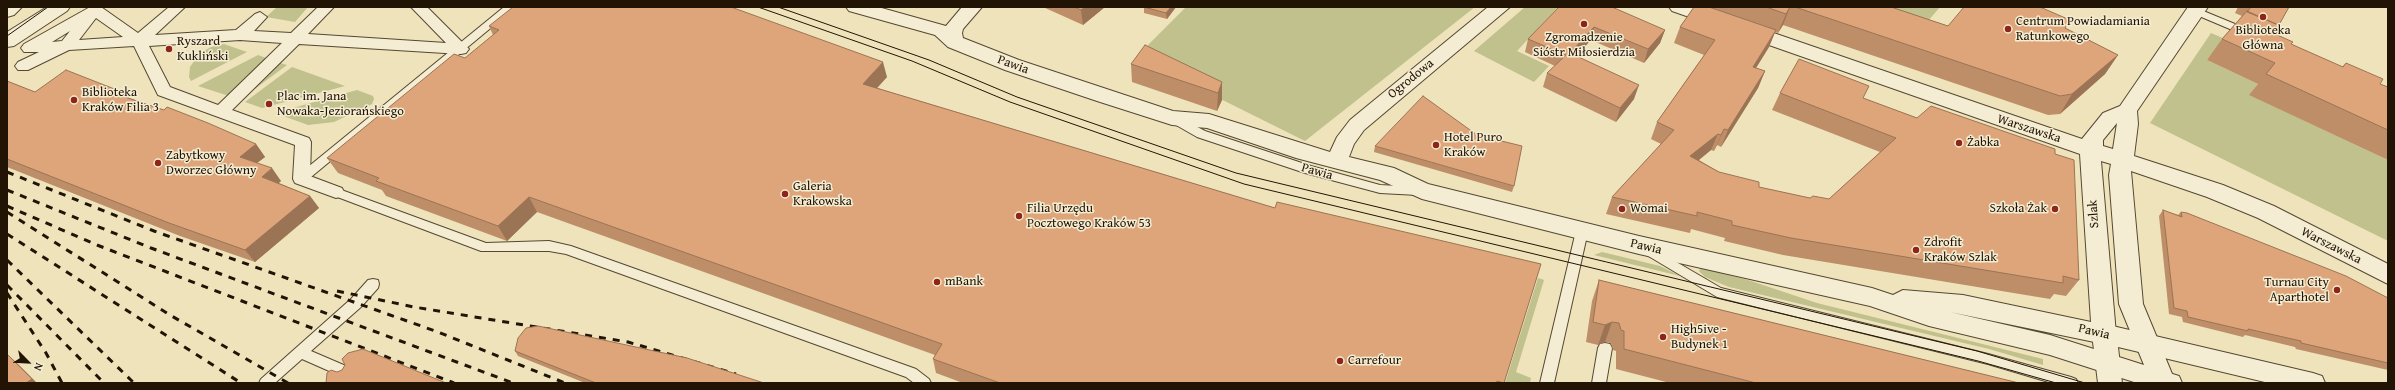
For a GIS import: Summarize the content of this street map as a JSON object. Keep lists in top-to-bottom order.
{
  "streets": {
    "street": [
      "Pawia",
      "Ogrodowa",
      "Warszawska",
      "Szlak"
    ]
  },
  "crossings": [
    ["Pawia", "Ogrodowa"],
    ["Pawia", "Szlak"],
    ["Warszawska", "Szlak"]
  ],
  "places": [
    "Biblioteka Główna",
    "Zgromadzenie Sióstr Miłosierdzia",
    "Centrum Powiadamiania Ratunkowego",
    "Ryszard Kukliński",
    "Biblioteka Kraków Filia 3",
    "Plac im. Jana Nowaka-Jeziorańskiego",
    "Żabka",
    "Hotel Puro Kraków",
    "Zabytkowy Dworzec Główny",
    "Galeria Krakowska",
    "Womai",
    "Szkoła Żak",
    "Filia Urzędu Pocztowego Kraków 53",
    "Zdrofit Kraków Szlak",
    "mBank",
    "Turnau City Aparthotel",
    "High5ive - Budynek 1",
    "Carrefour"
  ],
  "north": "bottom right"
}
